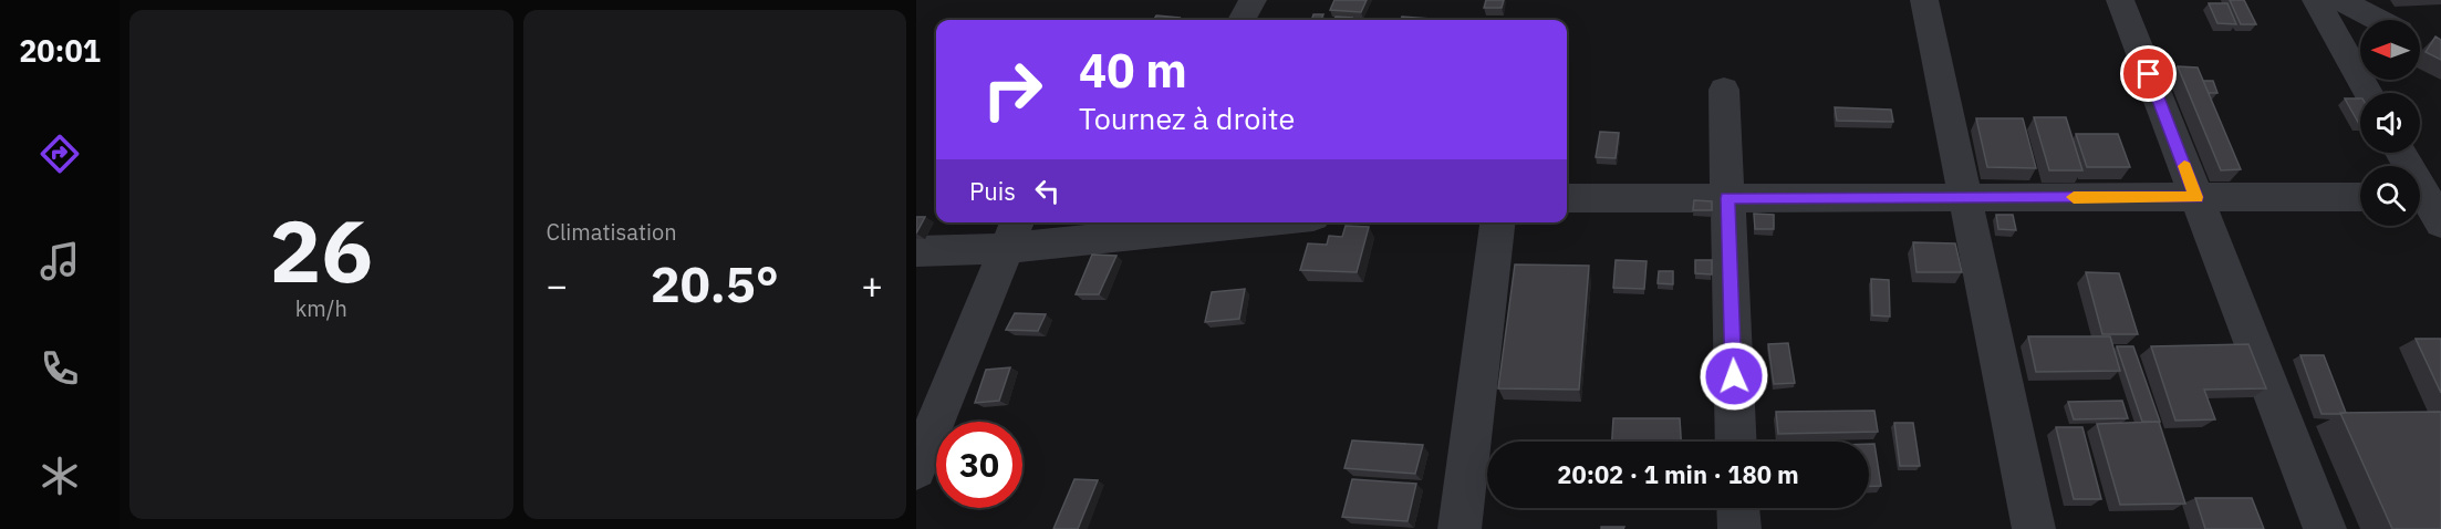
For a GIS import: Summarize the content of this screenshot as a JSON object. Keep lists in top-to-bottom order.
{
  "north": "left",
  "page": {
    "tabs": "20:01",
    "tile": [
      ["26", "km/h"],
      "Climatisation"
    ],
    "turn": ["40 m", "Tournez à droite"],
    "then": "Puis",
    "heat": ["−", "20.5°", "+"],
    "limit": "30",
    "trip": "20:02 · 1 min · 180 m"
  }
}
